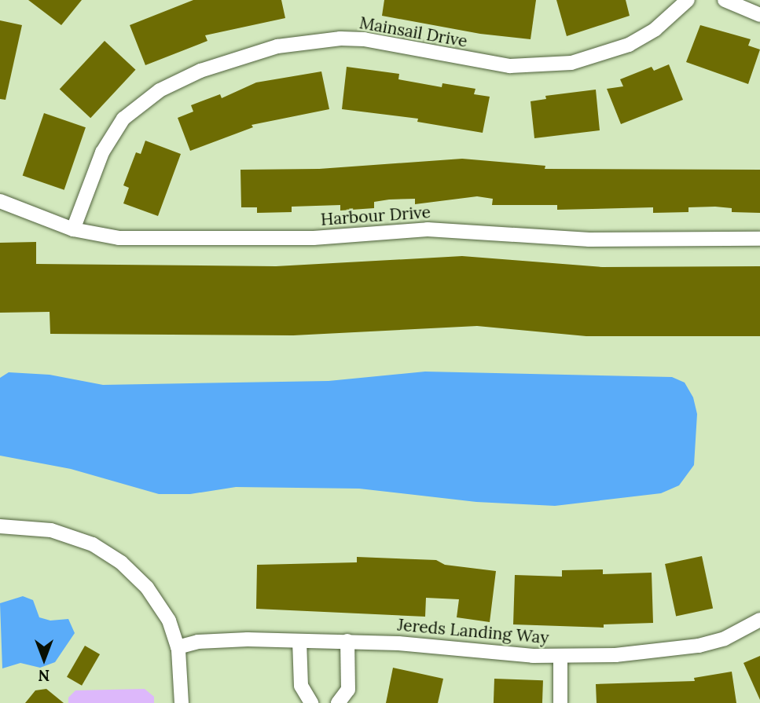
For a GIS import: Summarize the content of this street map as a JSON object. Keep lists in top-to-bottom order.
{
  "streets": {
    "street": ["Mainsail Drive", "Harbour Drive", "Jereds Landing Way"]
  },
  "crossings": [
    ["Mainsail Drive", "Harbour Drive"]
  ],
  "north": "bottom"
}
